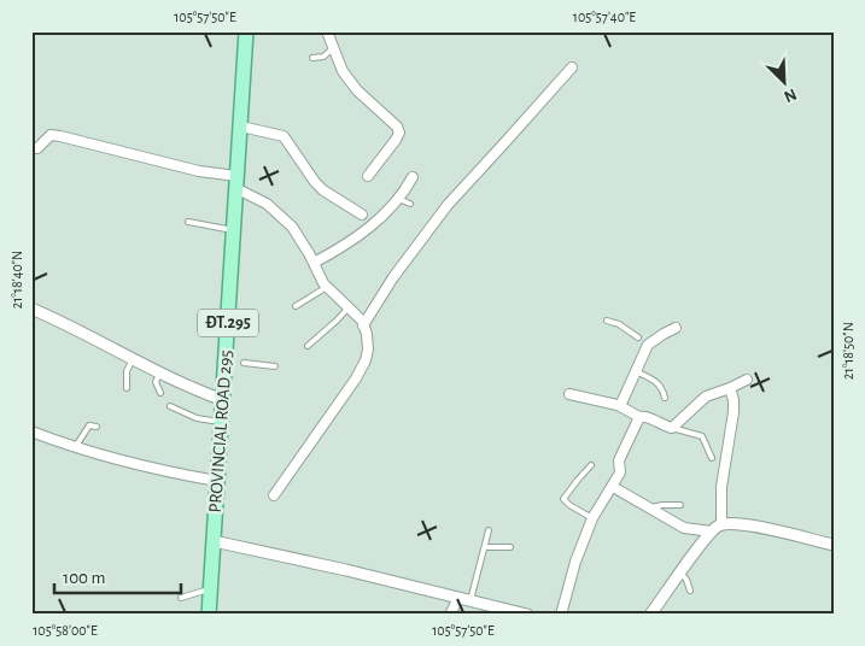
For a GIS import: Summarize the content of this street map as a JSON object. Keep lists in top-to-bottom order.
{
  "streets": {
    "main road": ["ĐT.295", "PROVINCIAL ROAD 295"]
  },
  "scale_bar": "100 m",
  "north": "bottom right",
  "coordinates": [
    "105°57'50\"E",
    "105°57'40\"E",
    "21°18'40\"N",
    "21°18'50\"N",
    "105°58'00\"E"
  ]
}
